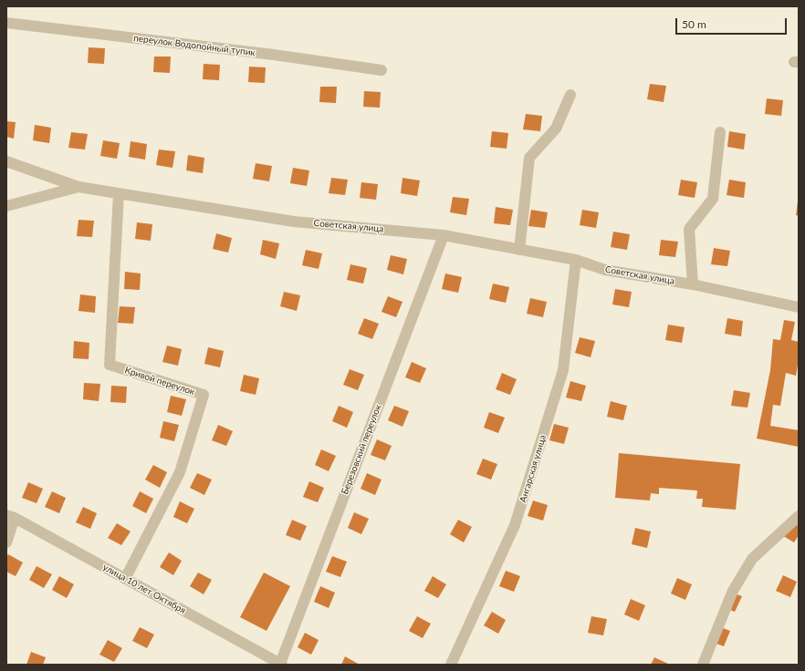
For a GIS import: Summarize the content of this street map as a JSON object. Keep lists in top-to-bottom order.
{
  "streets": {
    "street": [
      "переулок Водопойный тупик",
      "Советская улица",
      "Кривой переулок",
      "Березовский переулок",
      "Ангарская улица",
      "улица 10 лет Октября"
    ]
  },
  "crossings": [
    ["Советская улица", "Кривой переулок"],
    ["Советская улица", "Березовский переулок"],
    ["Советская улица", "Ангарская улица"],
    ["Кривой переулок", "улица 10 лет Октября"],
    ["Березовский переулок", "улица 10 лет Октября"]
  ],
  "scale_bar": "50 m"
}
